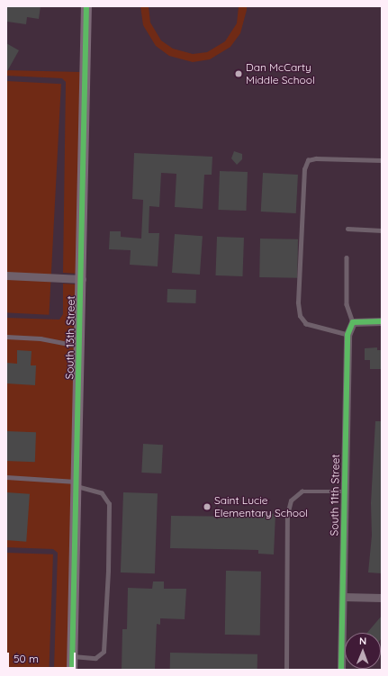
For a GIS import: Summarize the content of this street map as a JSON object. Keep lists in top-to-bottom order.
{
  "streets": {
    "street": ["South 13th Street", "South 11th Street"]
  },
  "places": ["Dan McCarty Middle School", "Saint Lucie Elementary School"],
  "scale_bar": "50 m",
  "north": "top"
}
